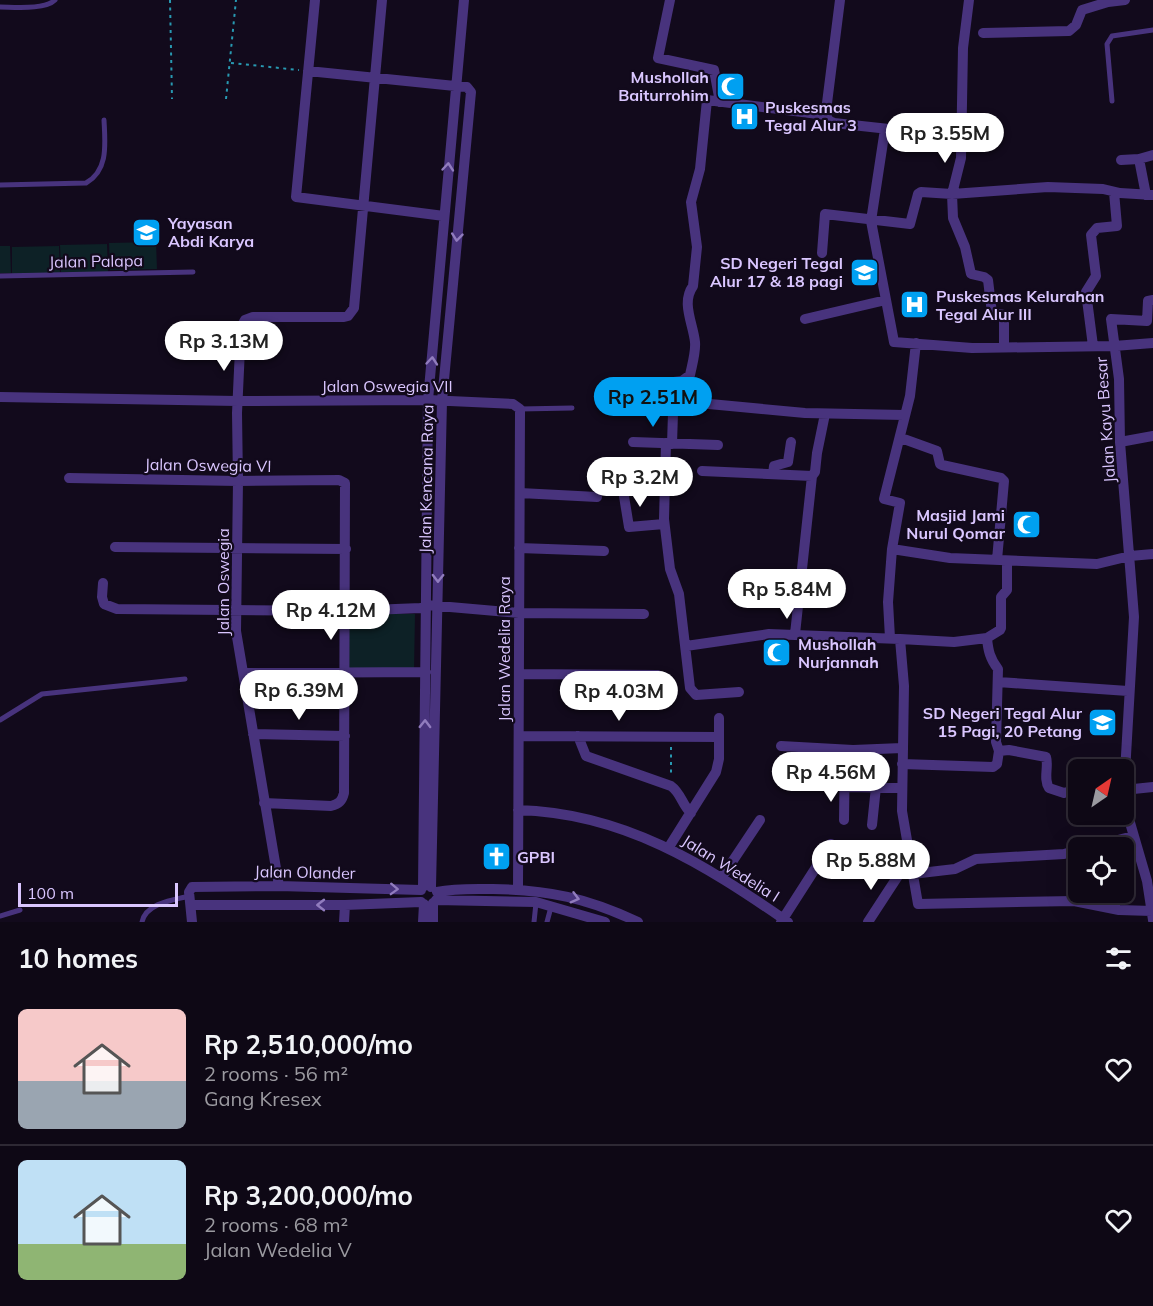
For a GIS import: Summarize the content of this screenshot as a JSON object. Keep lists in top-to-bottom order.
{
  "streets": {
    "street": [
      "Jalan Oswegia VII",
      "Jalan Kayu Besar",
      "Jalan Oswegia VI",
      "Jalan Kencana Raya",
      "Jalan Oswegia",
      "Jalan Wedelia Raya",
      "Jalan Wedelia I",
      "Jalan Olander"
    ],
    "lane": ["Jalan Palapa"]
  },
  "crossings": [
    ["Jalan Oswegia VII", "Jalan Kencana Raya"],
    ["Jalan Oswegia VII", "Jalan Oswegia"],
    ["Jalan Oswegia VII", "Jalan Wedelia Raya"],
    ["Jalan Oswegia VI", "Jalan Oswegia"],
    ["Jalan Kencana Raya", "Jalan Olander"],
    ["Jalan Oswegia", "Jalan Olander"],
    ["Jalan Wedelia Raya", "Jalan Wedelia I"],
    ["Jalan Wedelia Raya", "Jalan Olander"]
  ],
  "places": {
    "mosque": ["Mushollah Baiturrohim", "Masjid Jami Nurul Qomar", "Mushollah Nurjannah"],
    "hospital": ["Puskesmas Tegal Alur 3", "Puskesmas Kelurahan Tegal Alur III"],
    "school or university": ["Yayasan Abdi Karya", "SD Negeri Tegal Alur 17 & 18 pagi", "SD Negeri Tegal Alur 15 Pagi, 20 Petang"],
    "church": ["GPBI"]
  },
  "scale_bar": "100 m",
  "north": "top right",
  "page": {
    "price": [
      "Rp 3.55M",
      "Rp 3.13M",
      "Rp 2.51M",
      "Rp 3.2M",
      "Rp 5.84M",
      "Rp 4.12M",
      "Rp 6.39M",
      "Rp 4.03M",
      "Rp 4.56M",
      "Rp 5.88M"
    ],
    "scale": "100 m",
    "heading": "10 homes",
    "list": [
      {
        "name": "Rp 2,510,000/mo",
        "note": "2 rooms · 56 m² · Gang Kresex"
      },
      {
        "name": "Rp 3,200,000/mo",
        "note": "2 rooms · 68 m² · Jalan Wedelia V"
      }
    ]
  }
}
